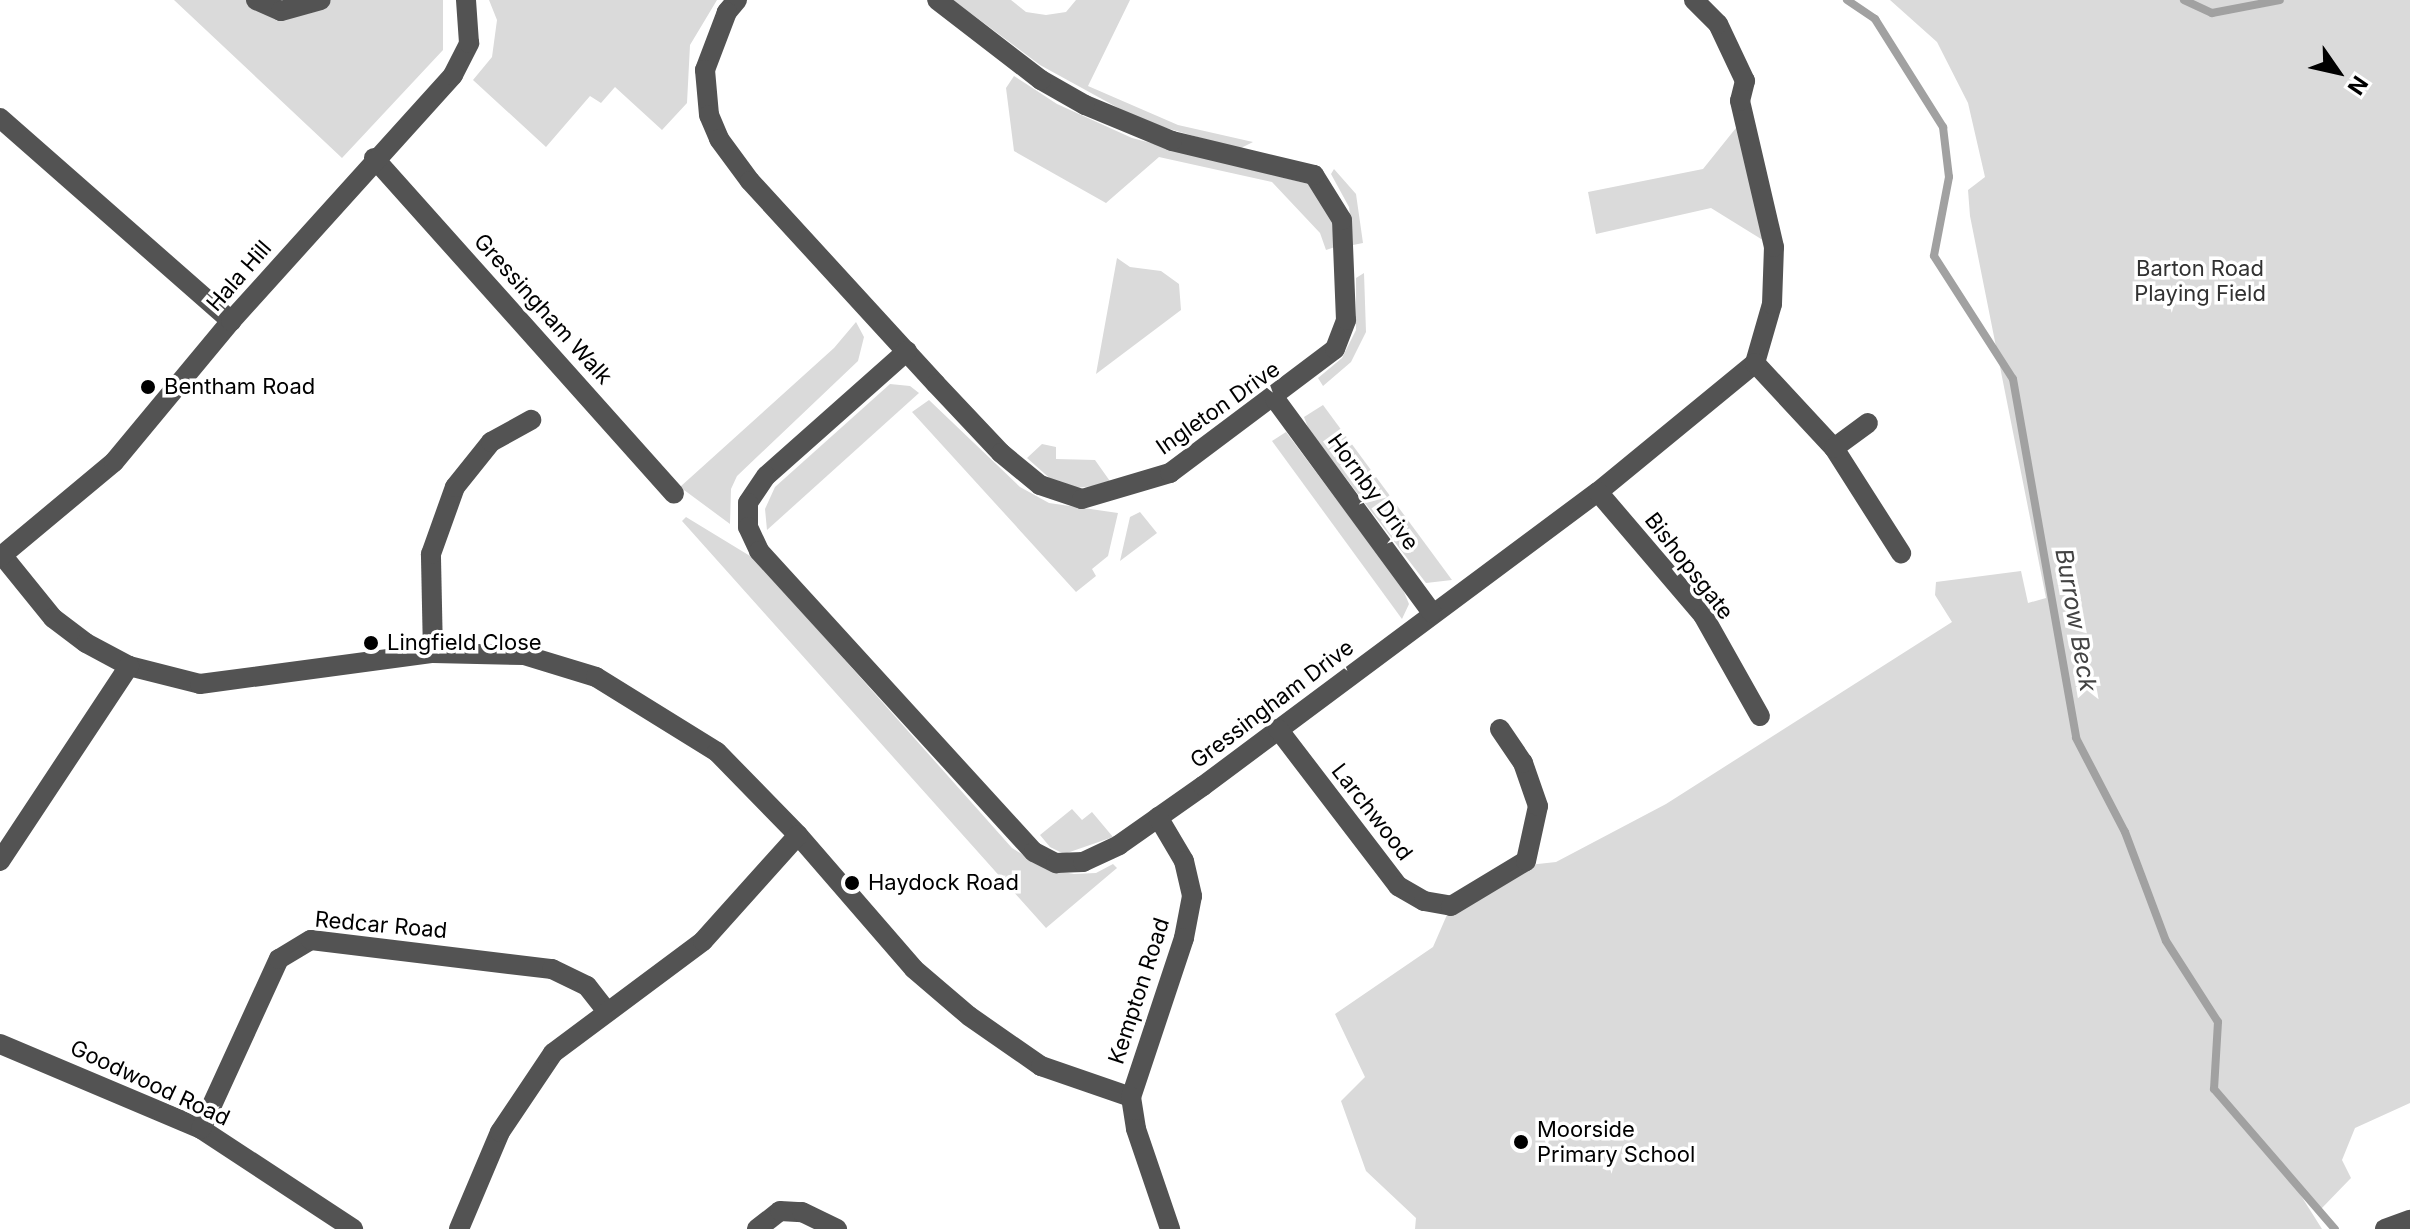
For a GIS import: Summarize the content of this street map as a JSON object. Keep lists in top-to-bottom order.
{
  "streets": {
    "street": [
      "Hala Hill",
      "Gressingham Walk",
      "Ingleton Drive",
      "Hornby Drive",
      "Bishopsgate",
      "Gressingham Drive",
      "Larchwood",
      "Redcar Road",
      "Kempton Road",
      "Goodwood Road"
    ]
  },
  "crossings": [
    ["Hala Hill", "Gressingham Walk"],
    ["Ingleton Drive", "Hornby Drive"],
    ["Ingleton Drive", "Gressingham Drive"],
    ["Hornby Drive", "Gressingham Drive"],
    ["Bishopsgate", "Gressingham Drive"],
    ["Gressingham Drive", "Larchwood"],
    ["Gressingham Drive", "Kempton Road"],
    ["Redcar Road", "Goodwood Road"]
  ],
  "water": ["Burrow Beck"],
  "parks": ["Barton Road Playing Field"],
  "places": [
    "Bentham Road",
    "Lingfield Close",
    "Haydock Road",
    "Moorside Primary School"
  ],
  "north": "bottom right"
}
